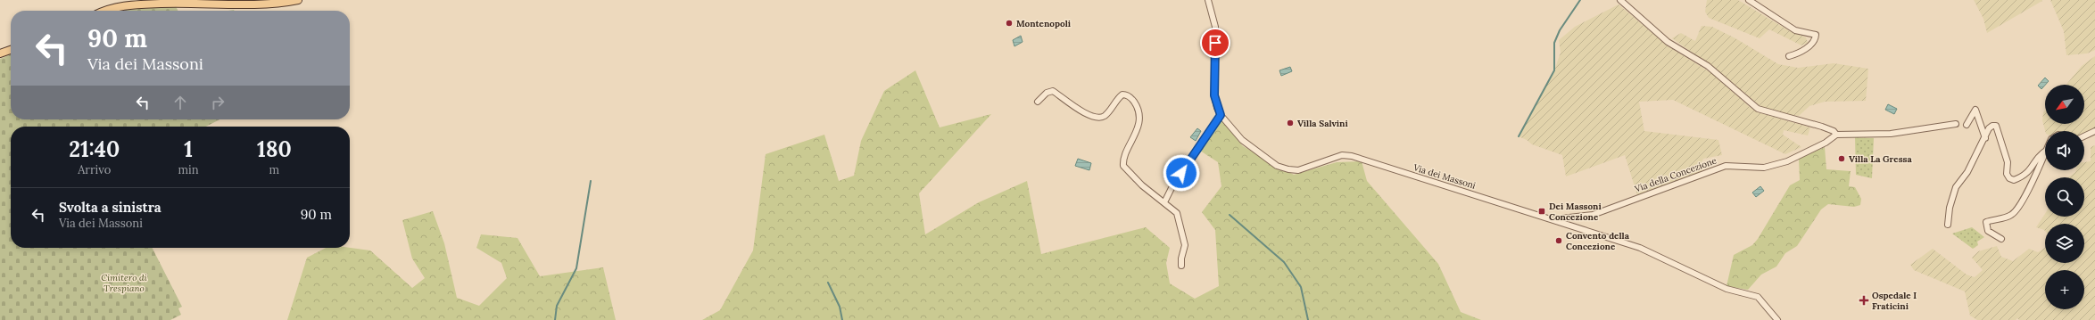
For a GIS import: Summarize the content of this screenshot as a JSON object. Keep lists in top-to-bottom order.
{
  "streets": {
    "street": ["Via della Concezione", "Via dei Massoni"]
  },
  "crossings": [
    ["Via della Concezione", "Via dei Massoni"]
  ],
  "parks": ["Cimitero di Trespiano"],
  "places": {
    "other": [
      "Montenopoli",
      "Villa Salvini",
      "Villa La Gressa",
      "Convento della Concezione"
    ],
    "transit": ["Dei Massoni Concezione"],
    "health": ["Ospedale I Fraticini"]
  },
  "north": "bottom left",
  "page": {
    "turn": ["90 m", "Via dei Massoni"],
    "map_buttons": "+",
    "eta": [
      "21:40",
      "Arrivo",
      "1",
      "min",
      "180",
      "m"
    ],
    "list": [
      {
        "name": "Svolta a sinistra",
        "note": "Via dei Massoni",
        "value": "90 m"
      }
    ]
  }
}
